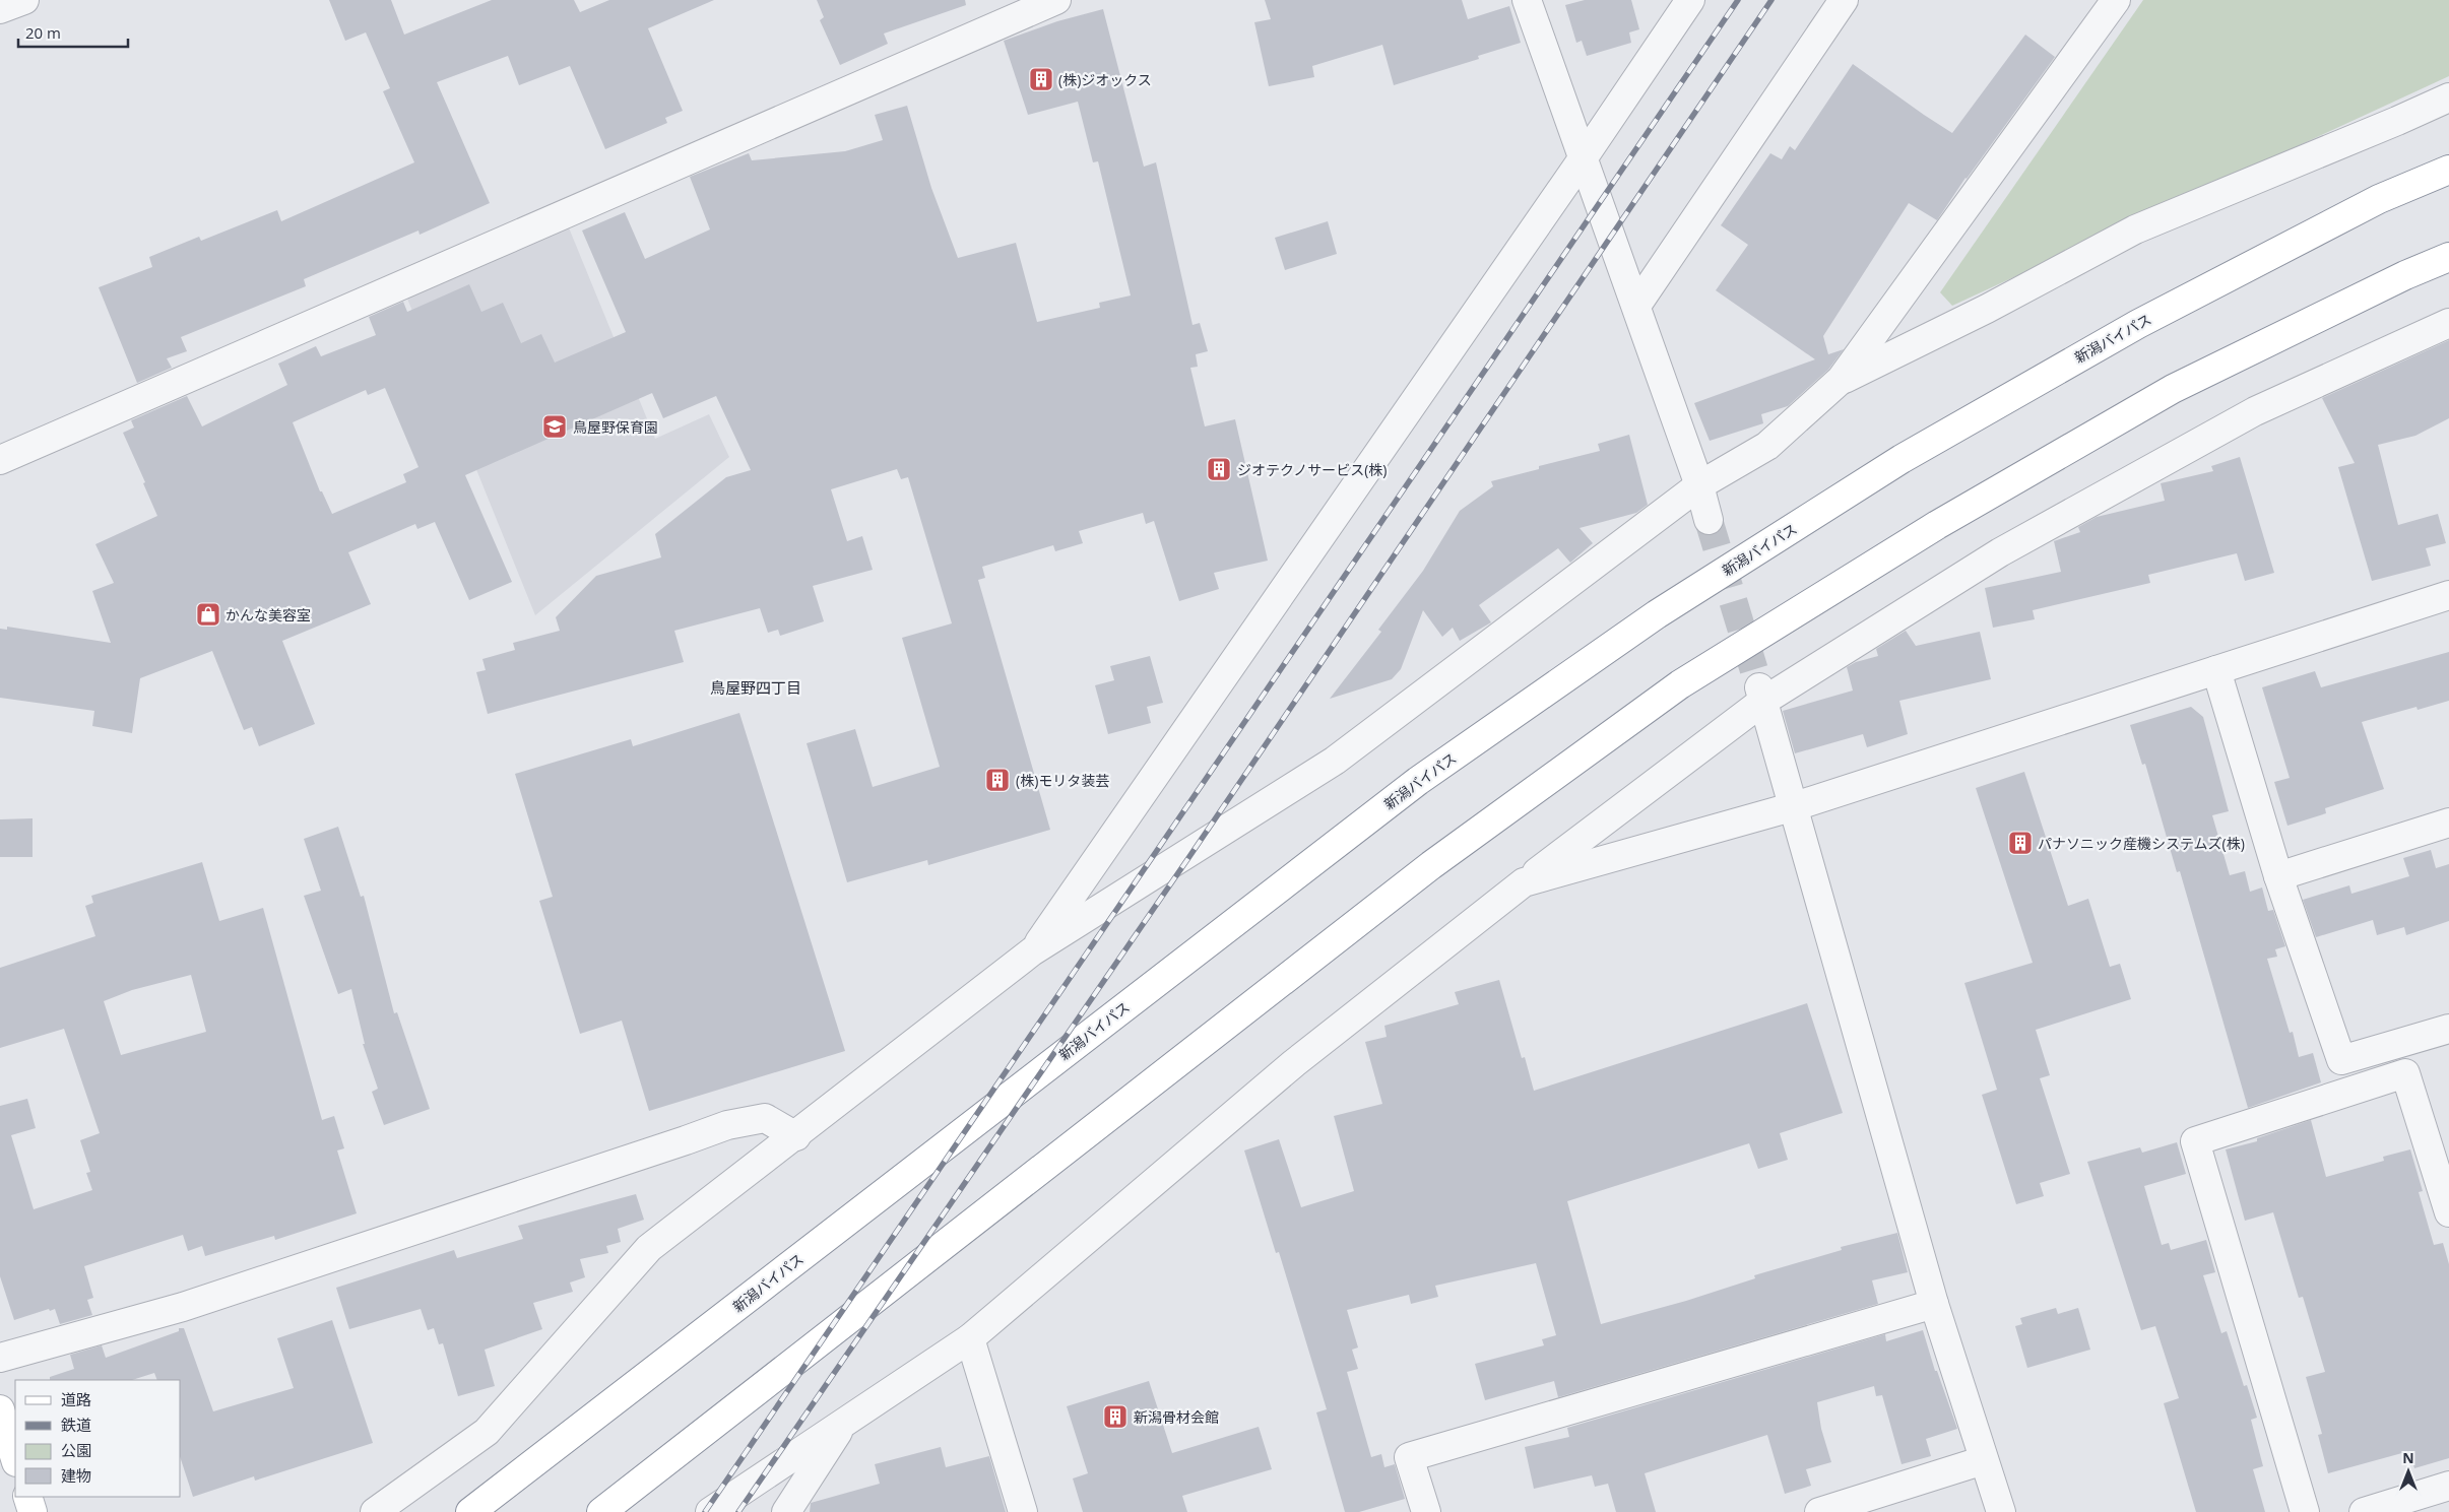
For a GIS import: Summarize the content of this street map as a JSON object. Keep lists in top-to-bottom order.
{
  "streets": {
    "main road": ["新潟バイパス"]
  },
  "districts": ["鳥屋野四丁目"],
  "places": {
    "building": [
      "(株)ジオックス",
      "ジオテクノサービス(株)",
      "(株)モリタ装芸",
      "パナソニック産機システムズ(株)",
      "新潟骨材会館"
    ],
    "school or university": ["鳥屋野保育園"],
    "shop": ["かんな美容室"]
  },
  "legend": [
    "道路",
    "鉄道",
    "公園",
    "建物"
  ],
  "scale_bar": "20 m",
  "north": "top"
}
